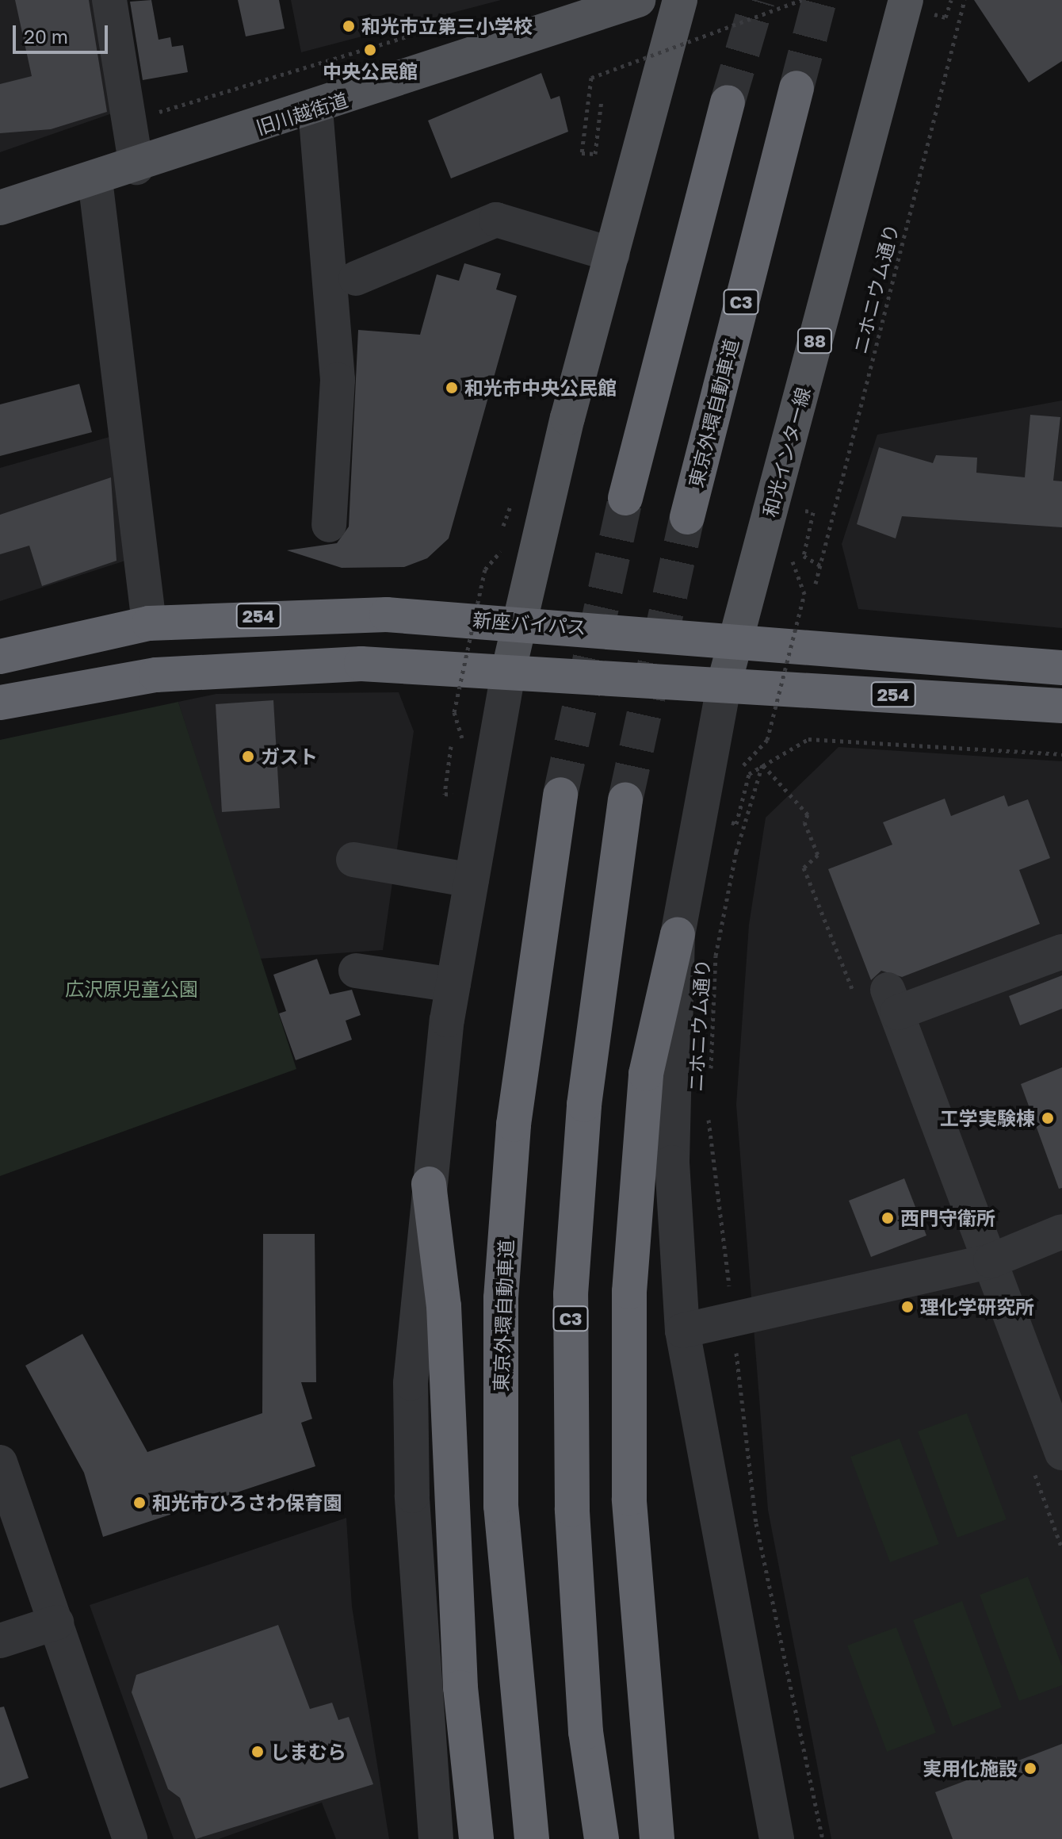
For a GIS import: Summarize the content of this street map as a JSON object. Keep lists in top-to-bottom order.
{
  "streets": {
    "highway": [
      "C3",
      "東京外環自動車道",
      "254",
      "新座バイパス"
    ],
    "main road": ["旧川越街道", "88", "和光インター線"],
    "path": ["ニホニウム通り"]
  },
  "crossings": [
    ["和光インター線", "254"],
    ["和光インター線", "新座バイパス"]
  ],
  "parks": ["広沢原児童公園"],
  "places": [
    "和光市立第三小学校",
    "中央公民館",
    "和光市中央公民館",
    "ガスト",
    "工学実験棟",
    "西門守衛所",
    "理化学研究所",
    "和光市ひろさわ保育園",
    "しまむら",
    "実用化施設"
  ],
  "scale_bar": "20 m"
}
